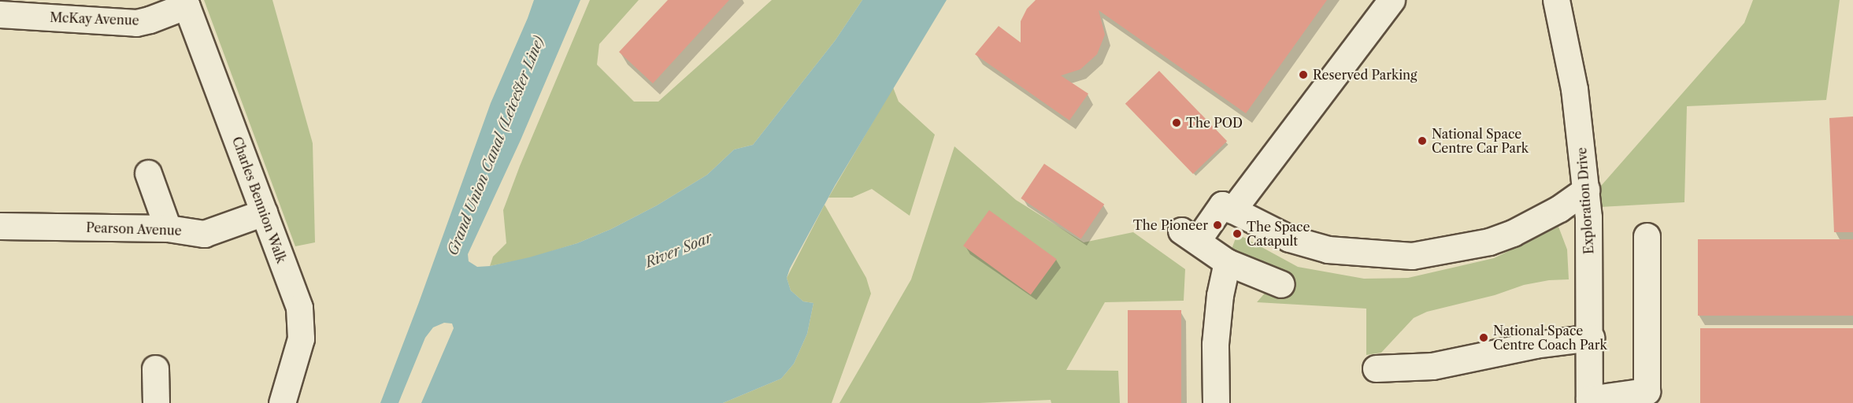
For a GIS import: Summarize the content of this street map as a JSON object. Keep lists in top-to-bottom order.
{
  "streets": {
    "street": [
      "McKay Avenue",
      "Charles Bennion Walk",
      "Exploration Drive",
      "Pearson Avenue"
    ]
  },
  "crossings": [
    ["McKay Avenue", "Charles Bennion Walk"],
    ["Charles Bennion Walk", "Pearson Avenue"]
  ],
  "water": ["Grand Union Canal (Leicester Line)", "River Soar"],
  "places": [
    "Reserved Parking",
    "The POD",
    "National Space Centre Car Park",
    "The Pioneer",
    "The Space Catapult",
    "National Space Centre Coach Park"
  ]
}
